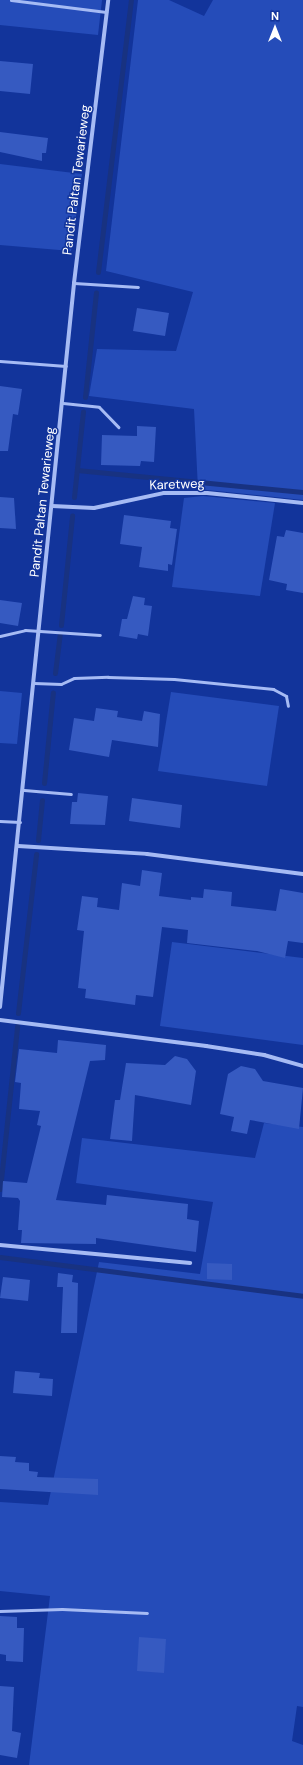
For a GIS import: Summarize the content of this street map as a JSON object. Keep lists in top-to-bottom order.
{
  "streets": {
    "street": ["Pandit Paltan Tewarieweg", "Karetweg"]
  },
  "crossings": [
    ["Pandit Paltan Tewarieweg", "Karetweg"]
  ],
  "north": "top"
}
